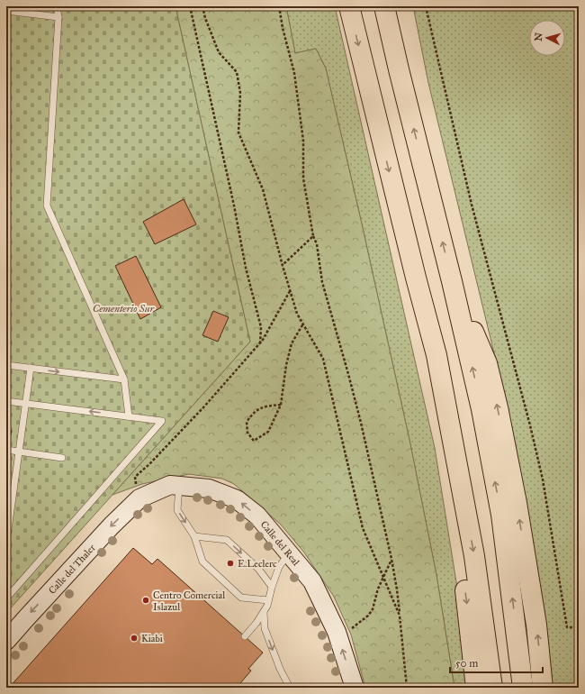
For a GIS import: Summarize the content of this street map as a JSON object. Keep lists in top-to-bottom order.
{
  "streets": {
    "street": ["Calle del Real", "Calle del Thaler"]
  },
  "crossings": [
    ["Calle del Real", "Calle del Thaler"]
  ],
  "one_way": ["Calle del Real", "Calle del Thaler"],
  "parks": ["Cementerio Sur"],
  "places": ["E.Leclerc", "Centro Comercial Islazul", "Kiabi"],
  "scale_bar": "50 m",
  "north": "left"
}
